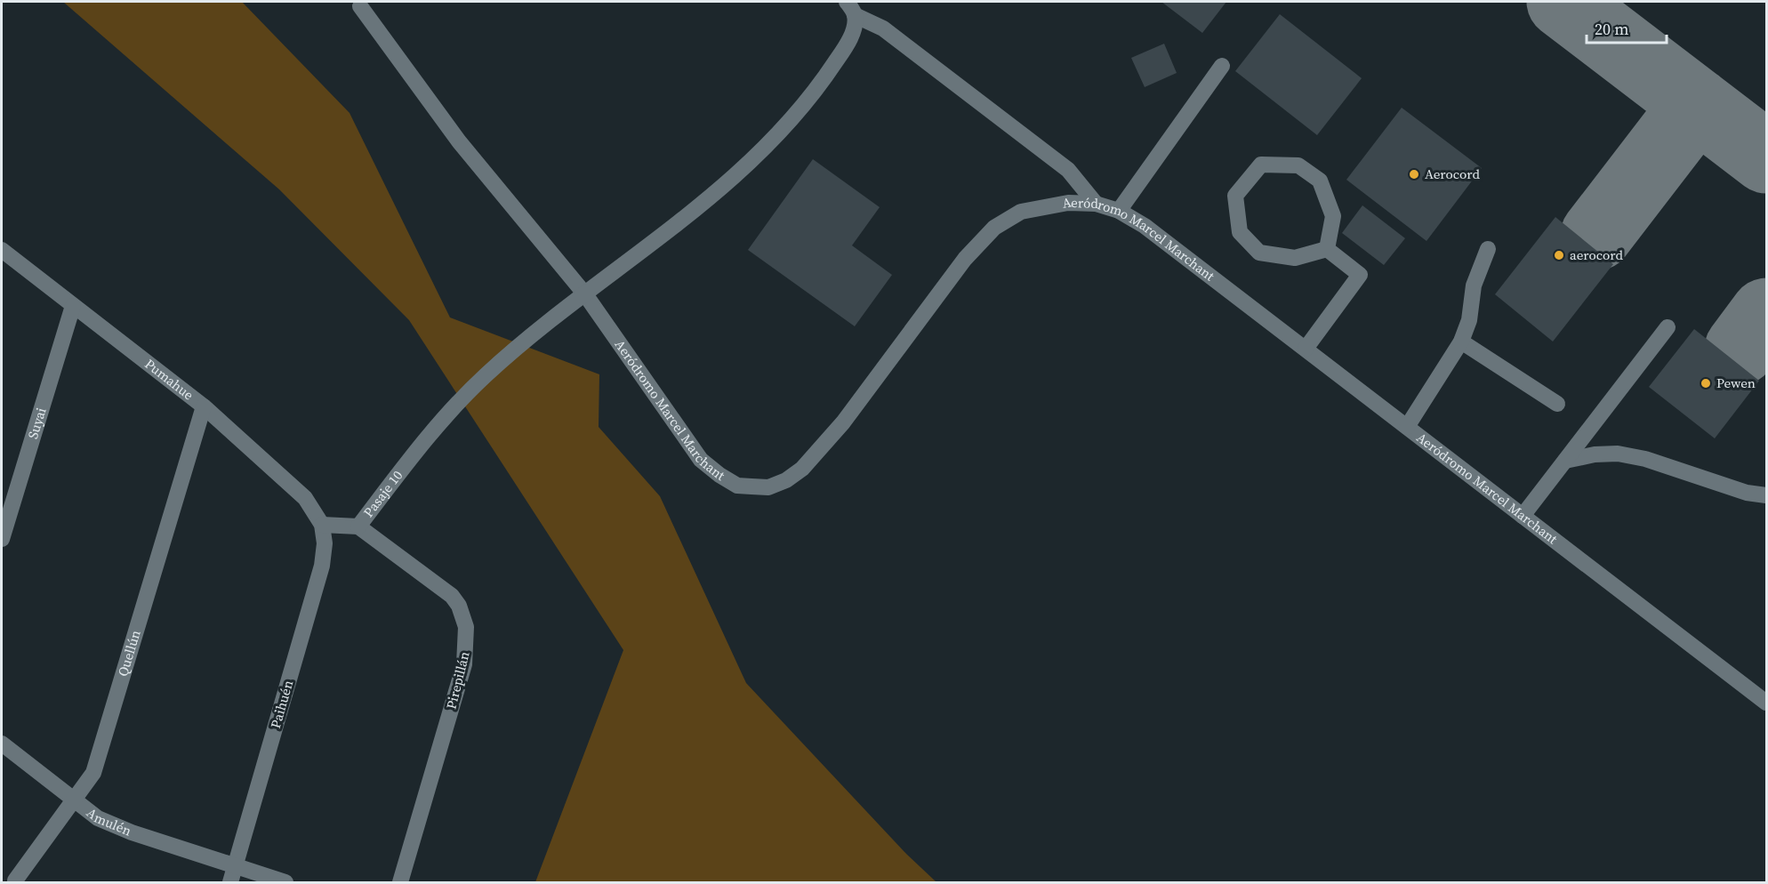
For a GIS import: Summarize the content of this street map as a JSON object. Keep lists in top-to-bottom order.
{
  "streets": {
    "street": [
      "Aeródromo Marcel Marchant",
      "Pumahue",
      "Suyai",
      "Pasaje 10",
      "Quellún",
      "Pirepillán",
      "Paihuén",
      "Amulén"
    ]
  },
  "crossings": [
    ["Aeródromo Marcel Marchant", "Pasaje 10"],
    ["Pumahue", "Suyai"],
    ["Pumahue", "Quellún"],
    ["Pumahue", "Paihuén"],
    ["Pasaje 10", "Pirepillán"],
    ["Quellún", "Amulén"],
    ["Paihuén", "Amulén"]
  ],
  "places": ["Aerocord", "aerocord", "Pewen"],
  "scale_bar": "20 m"
}
